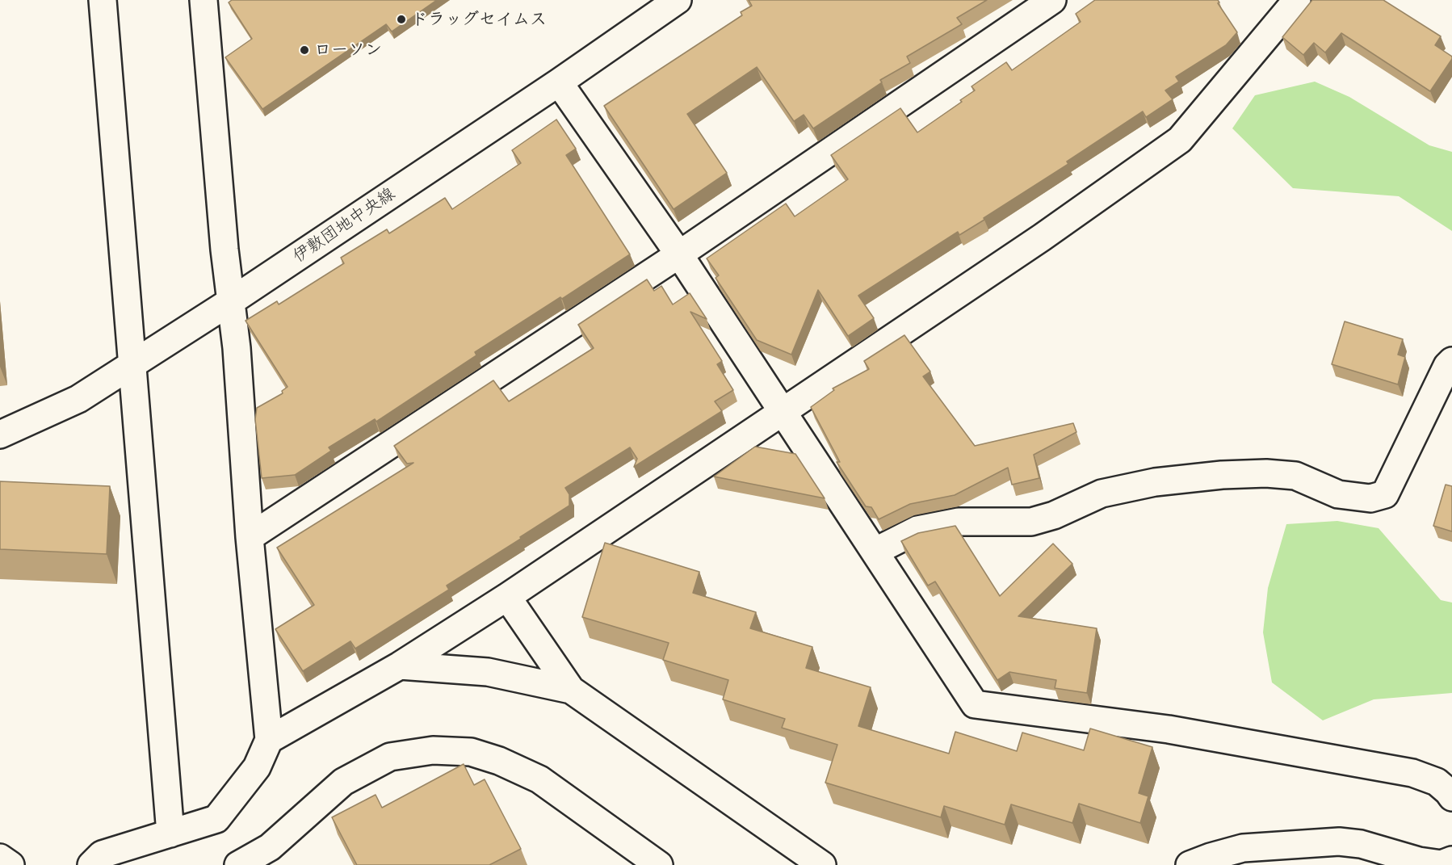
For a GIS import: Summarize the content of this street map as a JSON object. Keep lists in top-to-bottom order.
{
  "streets": {
    "street": ["伊敷団地中央線"]
  },
  "places": ["ドラッグセイムス", "ローソン"]
}
